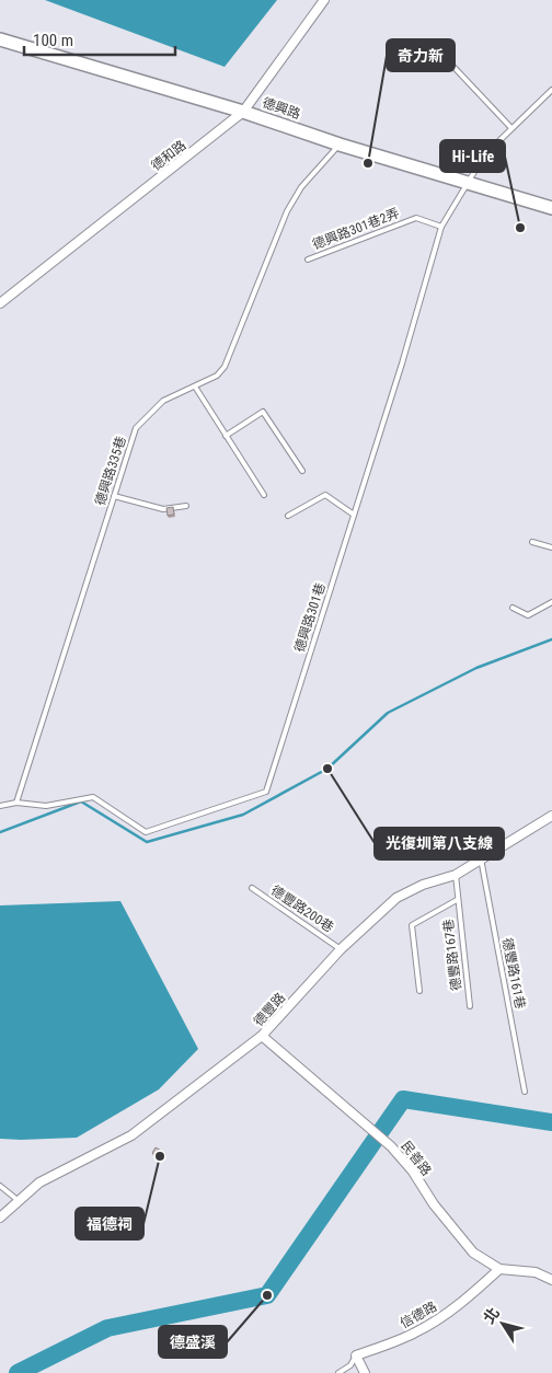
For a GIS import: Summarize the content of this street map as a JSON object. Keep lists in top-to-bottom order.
{
  "streets": {
    "main road": ["德興路"],
    "street": [
      "德和路",
      "德豐路",
      "民善路",
      "信德路"
    ],
    "lane": [
      "德興路301巷2弄",
      "德興路335巷",
      "德興路301巷",
      "德豐路200巷",
      "德豐路167巷",
      "德豐路161巷"
    ]
  },
  "crossings": [
    ["德興路", "德和路"],
    ["德興路", "德興路335巷"],
    ["德興路", "德興路301巷"],
    ["德興路301巷2弄", "德興路301巷"],
    ["德興路335巷", "德興路301巷"],
    ["德豐路200巷", "德豐路"],
    ["德豐路167巷", "德豐路"],
    ["德豐路161巷", "德豐路"],
    ["德豐路", "民善路"],
    ["民善路", "信德路"]
  ],
  "places": [
    "奇力新",
    "Hi-Life",
    "光復圳第八支線",
    "福德祠",
    "德盛溪"
  ],
  "scale_bar": "100 m",
  "north": "top left"
}
